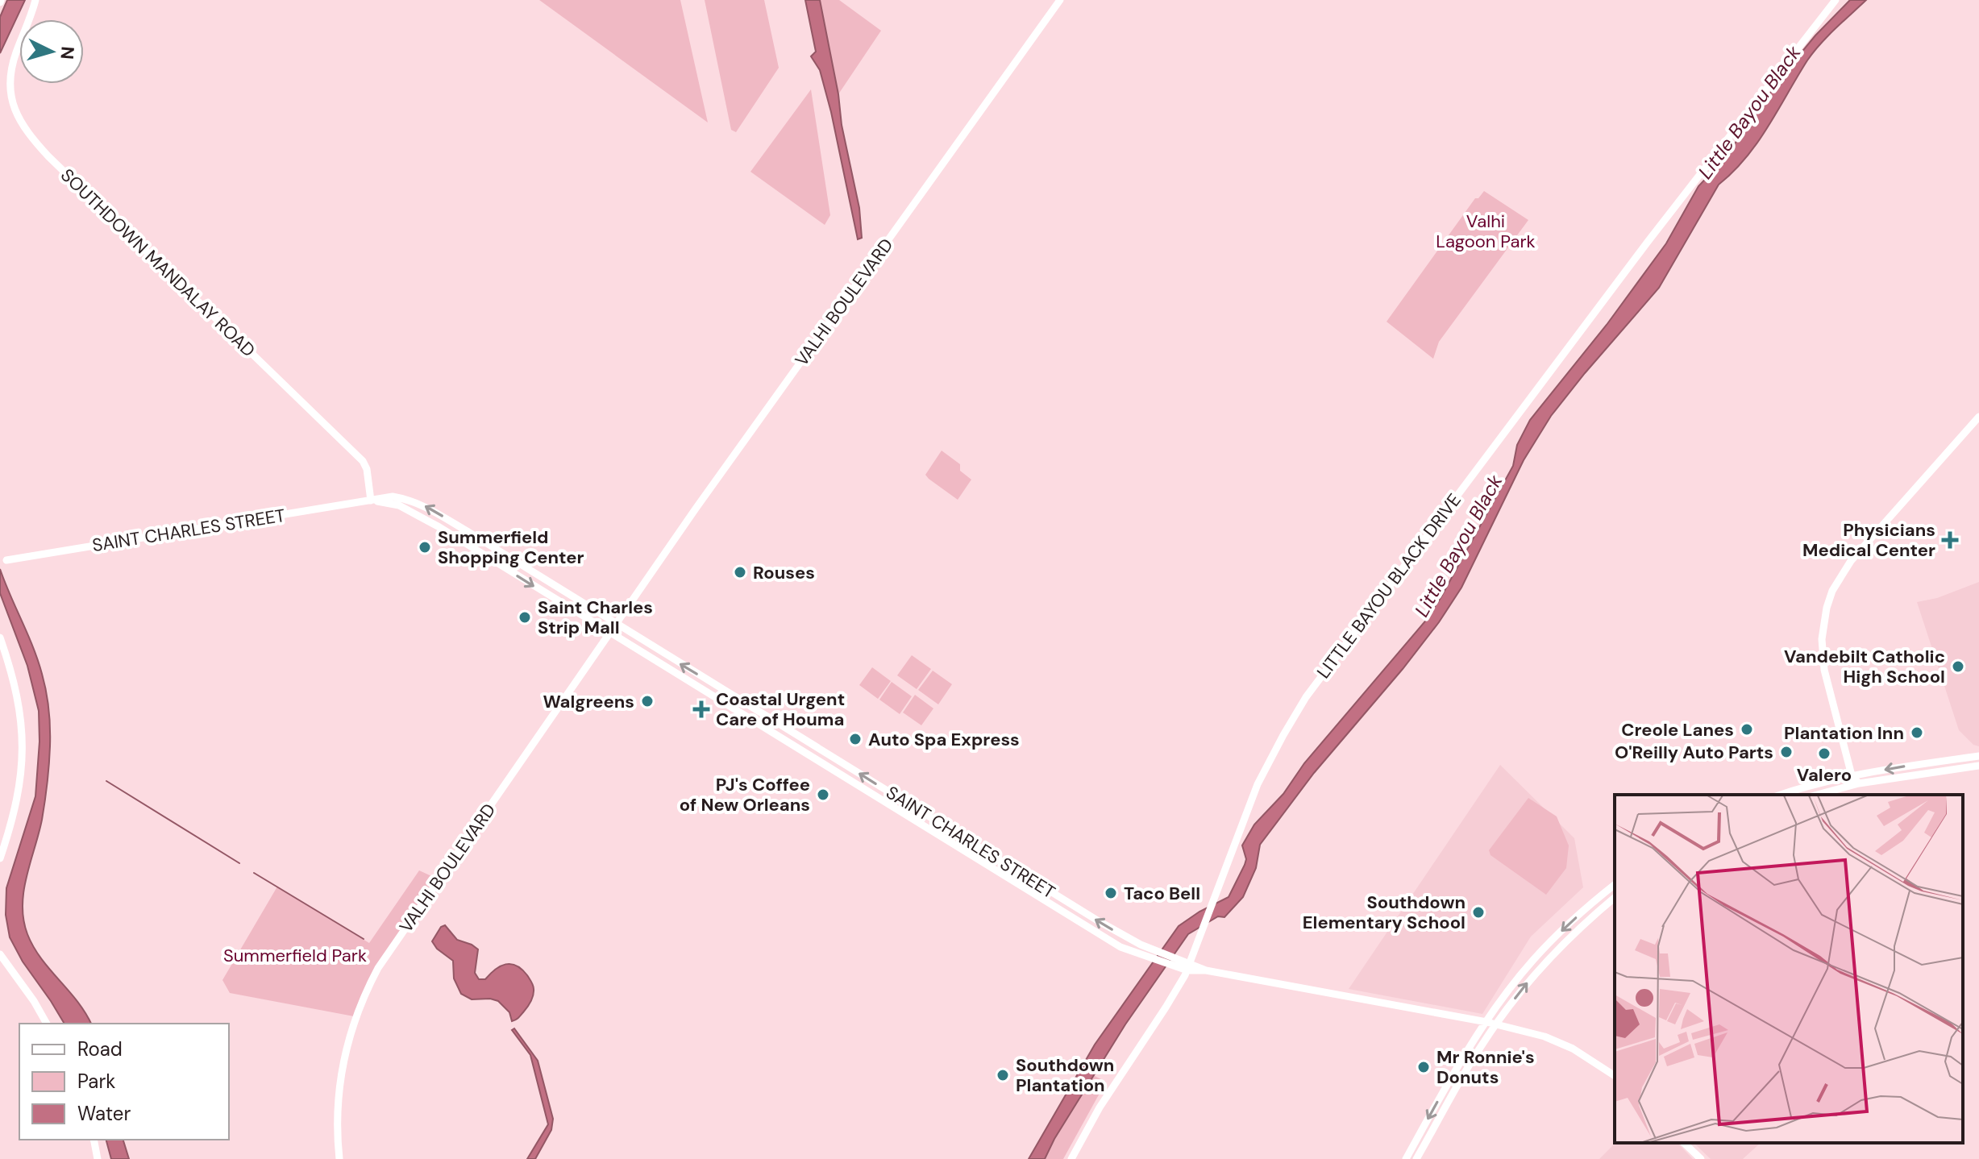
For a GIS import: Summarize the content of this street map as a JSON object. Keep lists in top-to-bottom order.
{
  "streets": {
    "street": [
      "SOUTHDOWN MANDALAY ROAD",
      "VALHI BOULEVARD",
      "SAINT CHARLES STREET",
      "LITTLE BAYOU BLACK DRIVE"
    ]
  },
  "crossings": [
    ["SOUTHDOWN MANDALAY ROAD", "SAINT CHARLES STREET"],
    ["VALHI BOULEVARD", "SAINT CHARLES STREET"],
    ["SAINT CHARLES STREET", "LITTLE BAYOU BLACK DRIVE"]
  ],
  "water": ["Little Bayou Black"],
  "parks": ["Valhi Lagoon Park", "Summerfield Park"],
  "places": {
    "health": ["Physicians Medical Center", "Coastal Urgent Care of Houma"],
    "other": [
      "Summerfield Shopping Center",
      "Rouses",
      "Saint Charles Strip Mall",
      "Vandebilt Catholic High School",
      "Walgreens",
      "Creole Lanes",
      "Plantation Inn",
      "Auto Spa Express",
      "O'Reilly Auto Parts",
      "Valero",
      "PJ's Coffee of New Orleans",
      "Taco Bell",
      "Southdown Elementary School",
      "Mr Ronnie's Donuts",
      "Southdown Plantation"
    ]
  },
  "legend": ["Road", "Park", "Water"],
  "north": "right"
}
